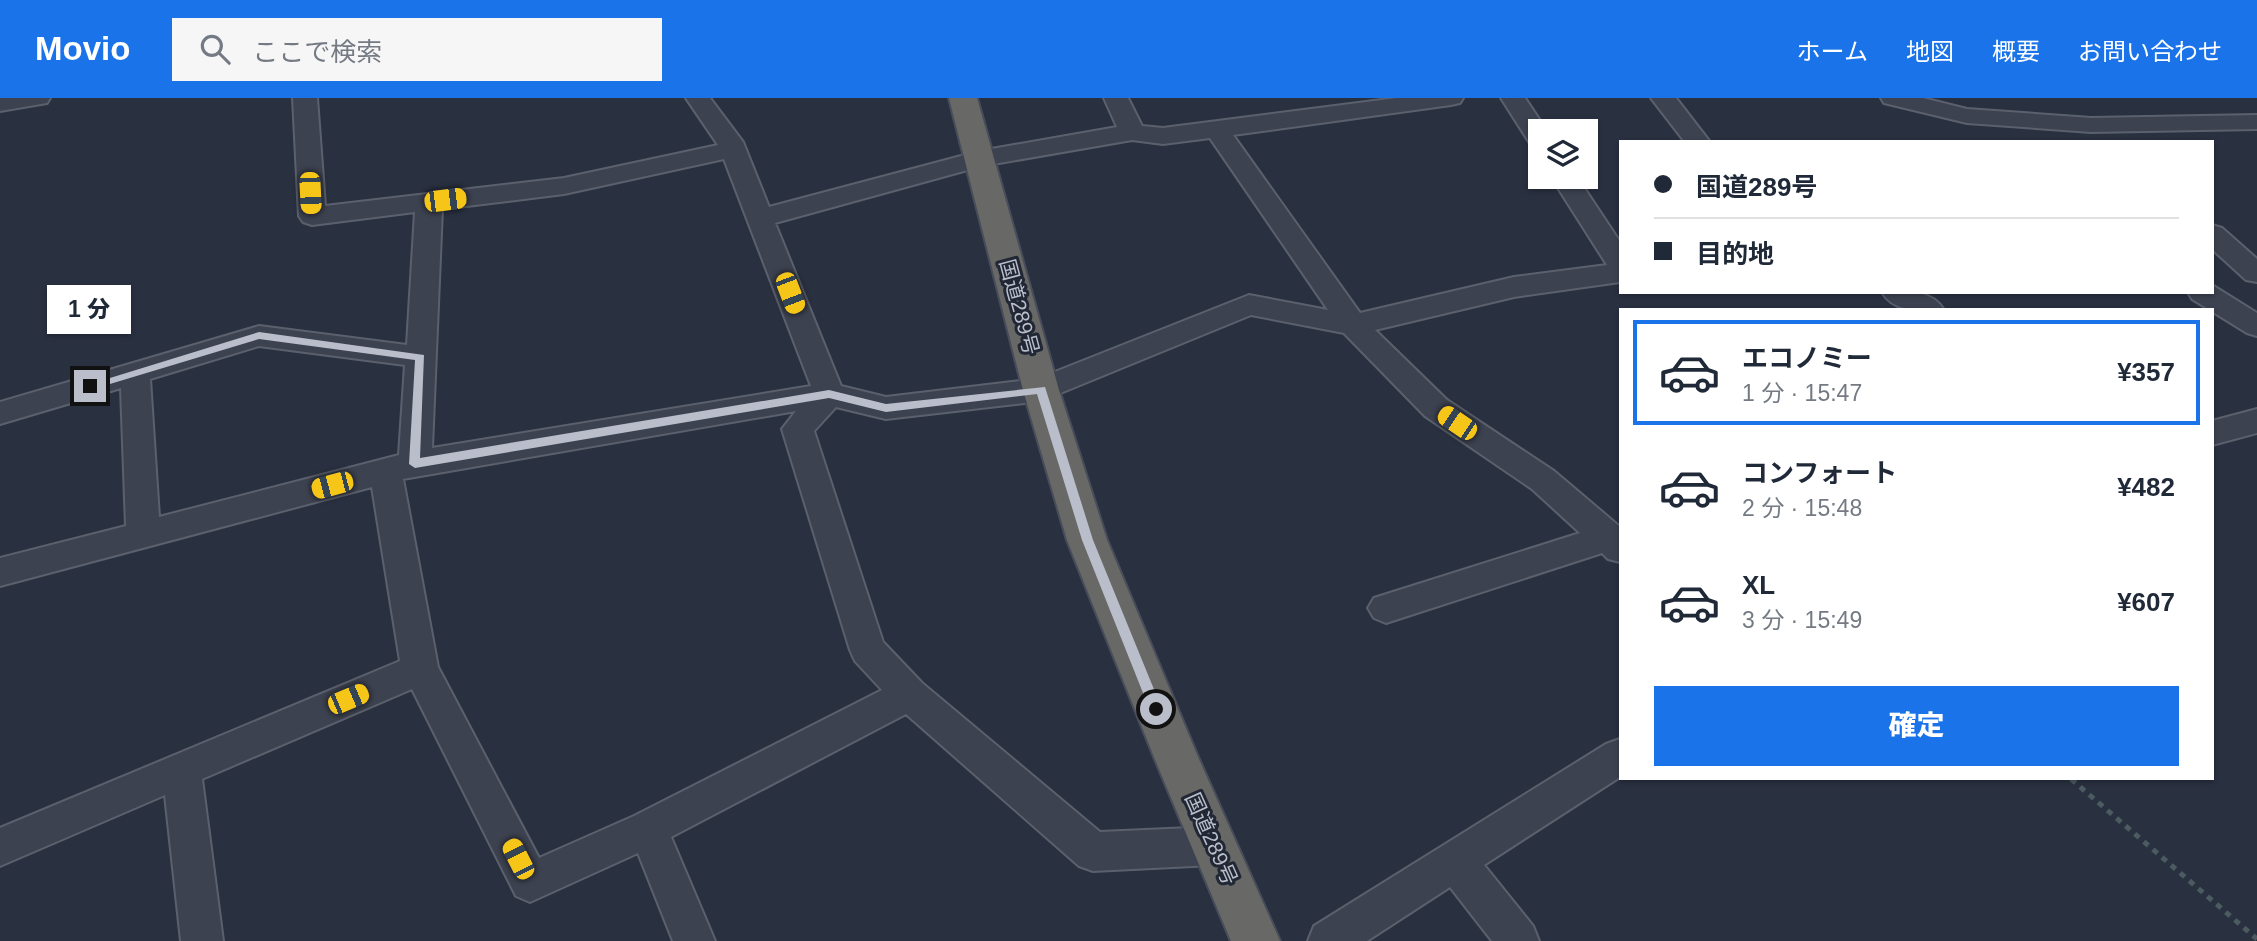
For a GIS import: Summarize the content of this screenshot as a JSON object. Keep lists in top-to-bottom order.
{
  "streets": {
    "highway": ["国道289号"]
  },
  "page": {
    "header": "Movio",
    "search": "ここで検索",
    "nav": [
      "ホーム",
      "地図",
      "概要",
      "お問い合わせ"
    ],
    "banner": ["国道289号", "目的地"],
    "bubble": "1 分",
    "list": [
      {
        "name": "エコノミー",
        "note": "1 分 · 15:47",
        "value": "¥357"
      },
      {
        "name": "コンフォート",
        "note": "2 分 · 15:48",
        "value": "¥482"
      },
      {
        "name": "XL",
        "note": "3 分 · 15:49",
        "value": "¥607"
      }
    ],
    "buttons": "確定"
  }
}
